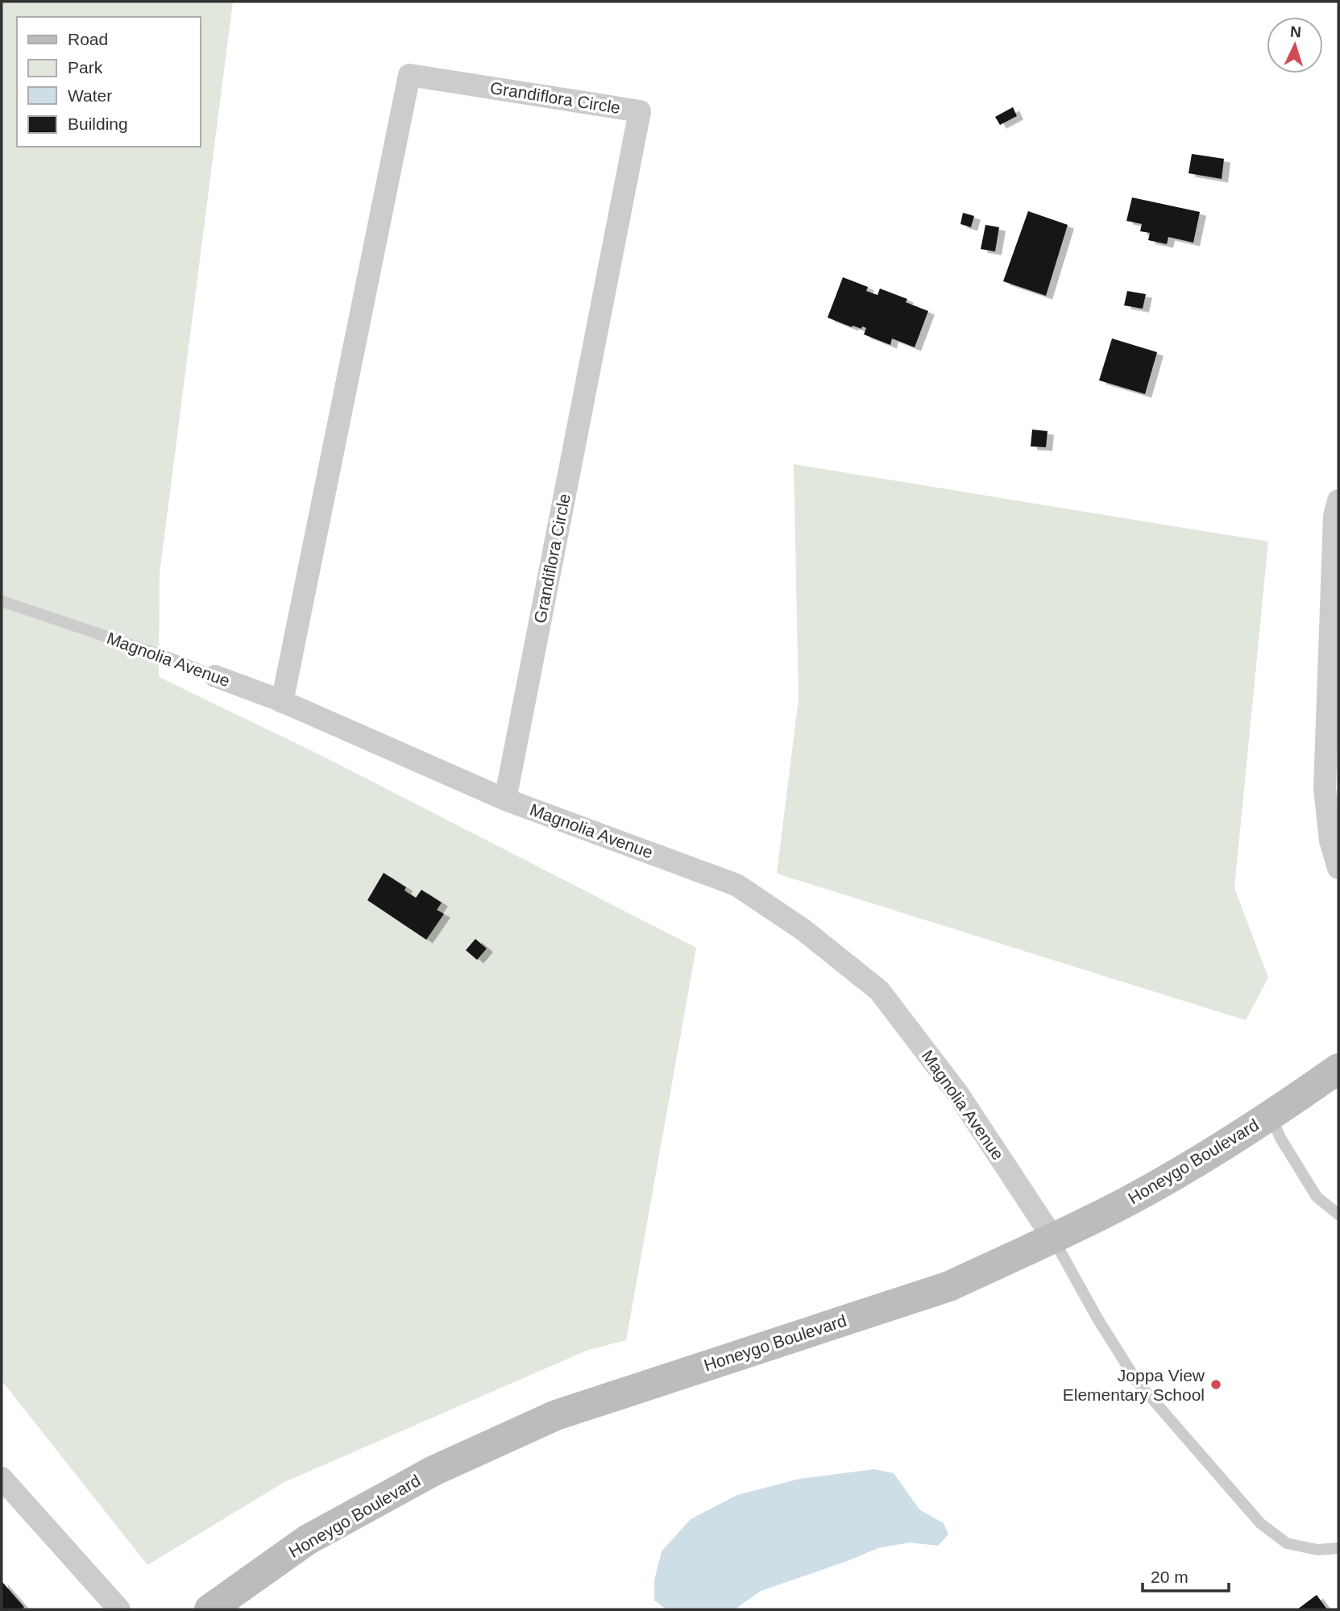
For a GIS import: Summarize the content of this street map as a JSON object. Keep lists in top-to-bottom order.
{
  "streets": {
    "main road": ["Honeygo Boulevard"],
    "street": ["Grandiflora Circle", "Magnolia Avenue"]
  },
  "crossings": [
    ["Grandiflora Circle", "Magnolia Avenue"],
    ["Magnolia Avenue", "Honeygo Boulevard"]
  ],
  "places": ["Joppa View Elementary School"],
  "legend": [
    "Road",
    "Park",
    "Water",
    "Building"
  ],
  "scale_bar": "20 m",
  "north": "top"
}
